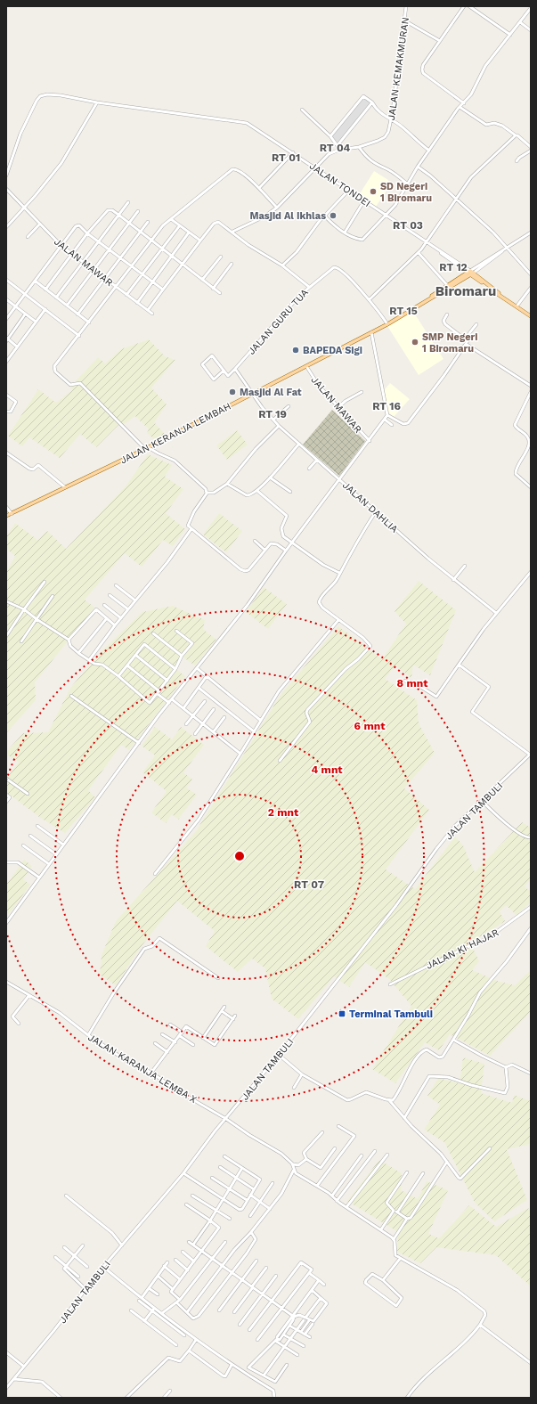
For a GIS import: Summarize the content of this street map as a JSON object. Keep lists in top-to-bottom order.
{
  "streets": {
    "main road": ["JALAN KERANJA LEMBAH"],
    "street": [
      "JALAN KEMAKMURAN",
      "JALAN TONDEI",
      "JALAN MAWAR",
      "JALAN GURU TUA",
      "JALAN DAHLIA",
      "JALAN TAMBULI",
      "JALAN KI HAJAR",
      "JALAN KARANJA LEMBA X"
    ]
  },
  "crossings": [
    ["JALAN KEMAKMURAN", "JALAN TONDEI"],
    ["JALAN TONDEI", "JALAN KERANJA LEMBAH"],
    ["JALAN MAWAR", "JALAN KERANJA LEMBAH"],
    ["JALAN GURU TUA", "JALAN KERANJA LEMBAH"],
    ["JALAN KERANJA LEMBAH", "JALAN DAHLIA"],
    ["JALAN TAMBULI", "JALAN KARANJA LEMBA X"]
  ],
  "districts": [
    "RT 04",
    "RT 01",
    "RT 03",
    "RT 12",
    "Biromaru",
    "RT 15",
    "RT 16",
    "RT 19",
    "RT 07"
  ],
  "places": {
    "other": [
      "SD Negeri 1 Biromaru",
      "Masjid Al Ikhlas",
      "SMP Negeri 1 Biromaru",
      "BAPEDA Sigi",
      "Masjid Al Fat"
    ],
    "transit": ["Terminal Tambuli"]
  },
  "rings": [
    "8 mnt",
    "6 mnt",
    "4 mnt",
    "2 mnt"
  ]
}
